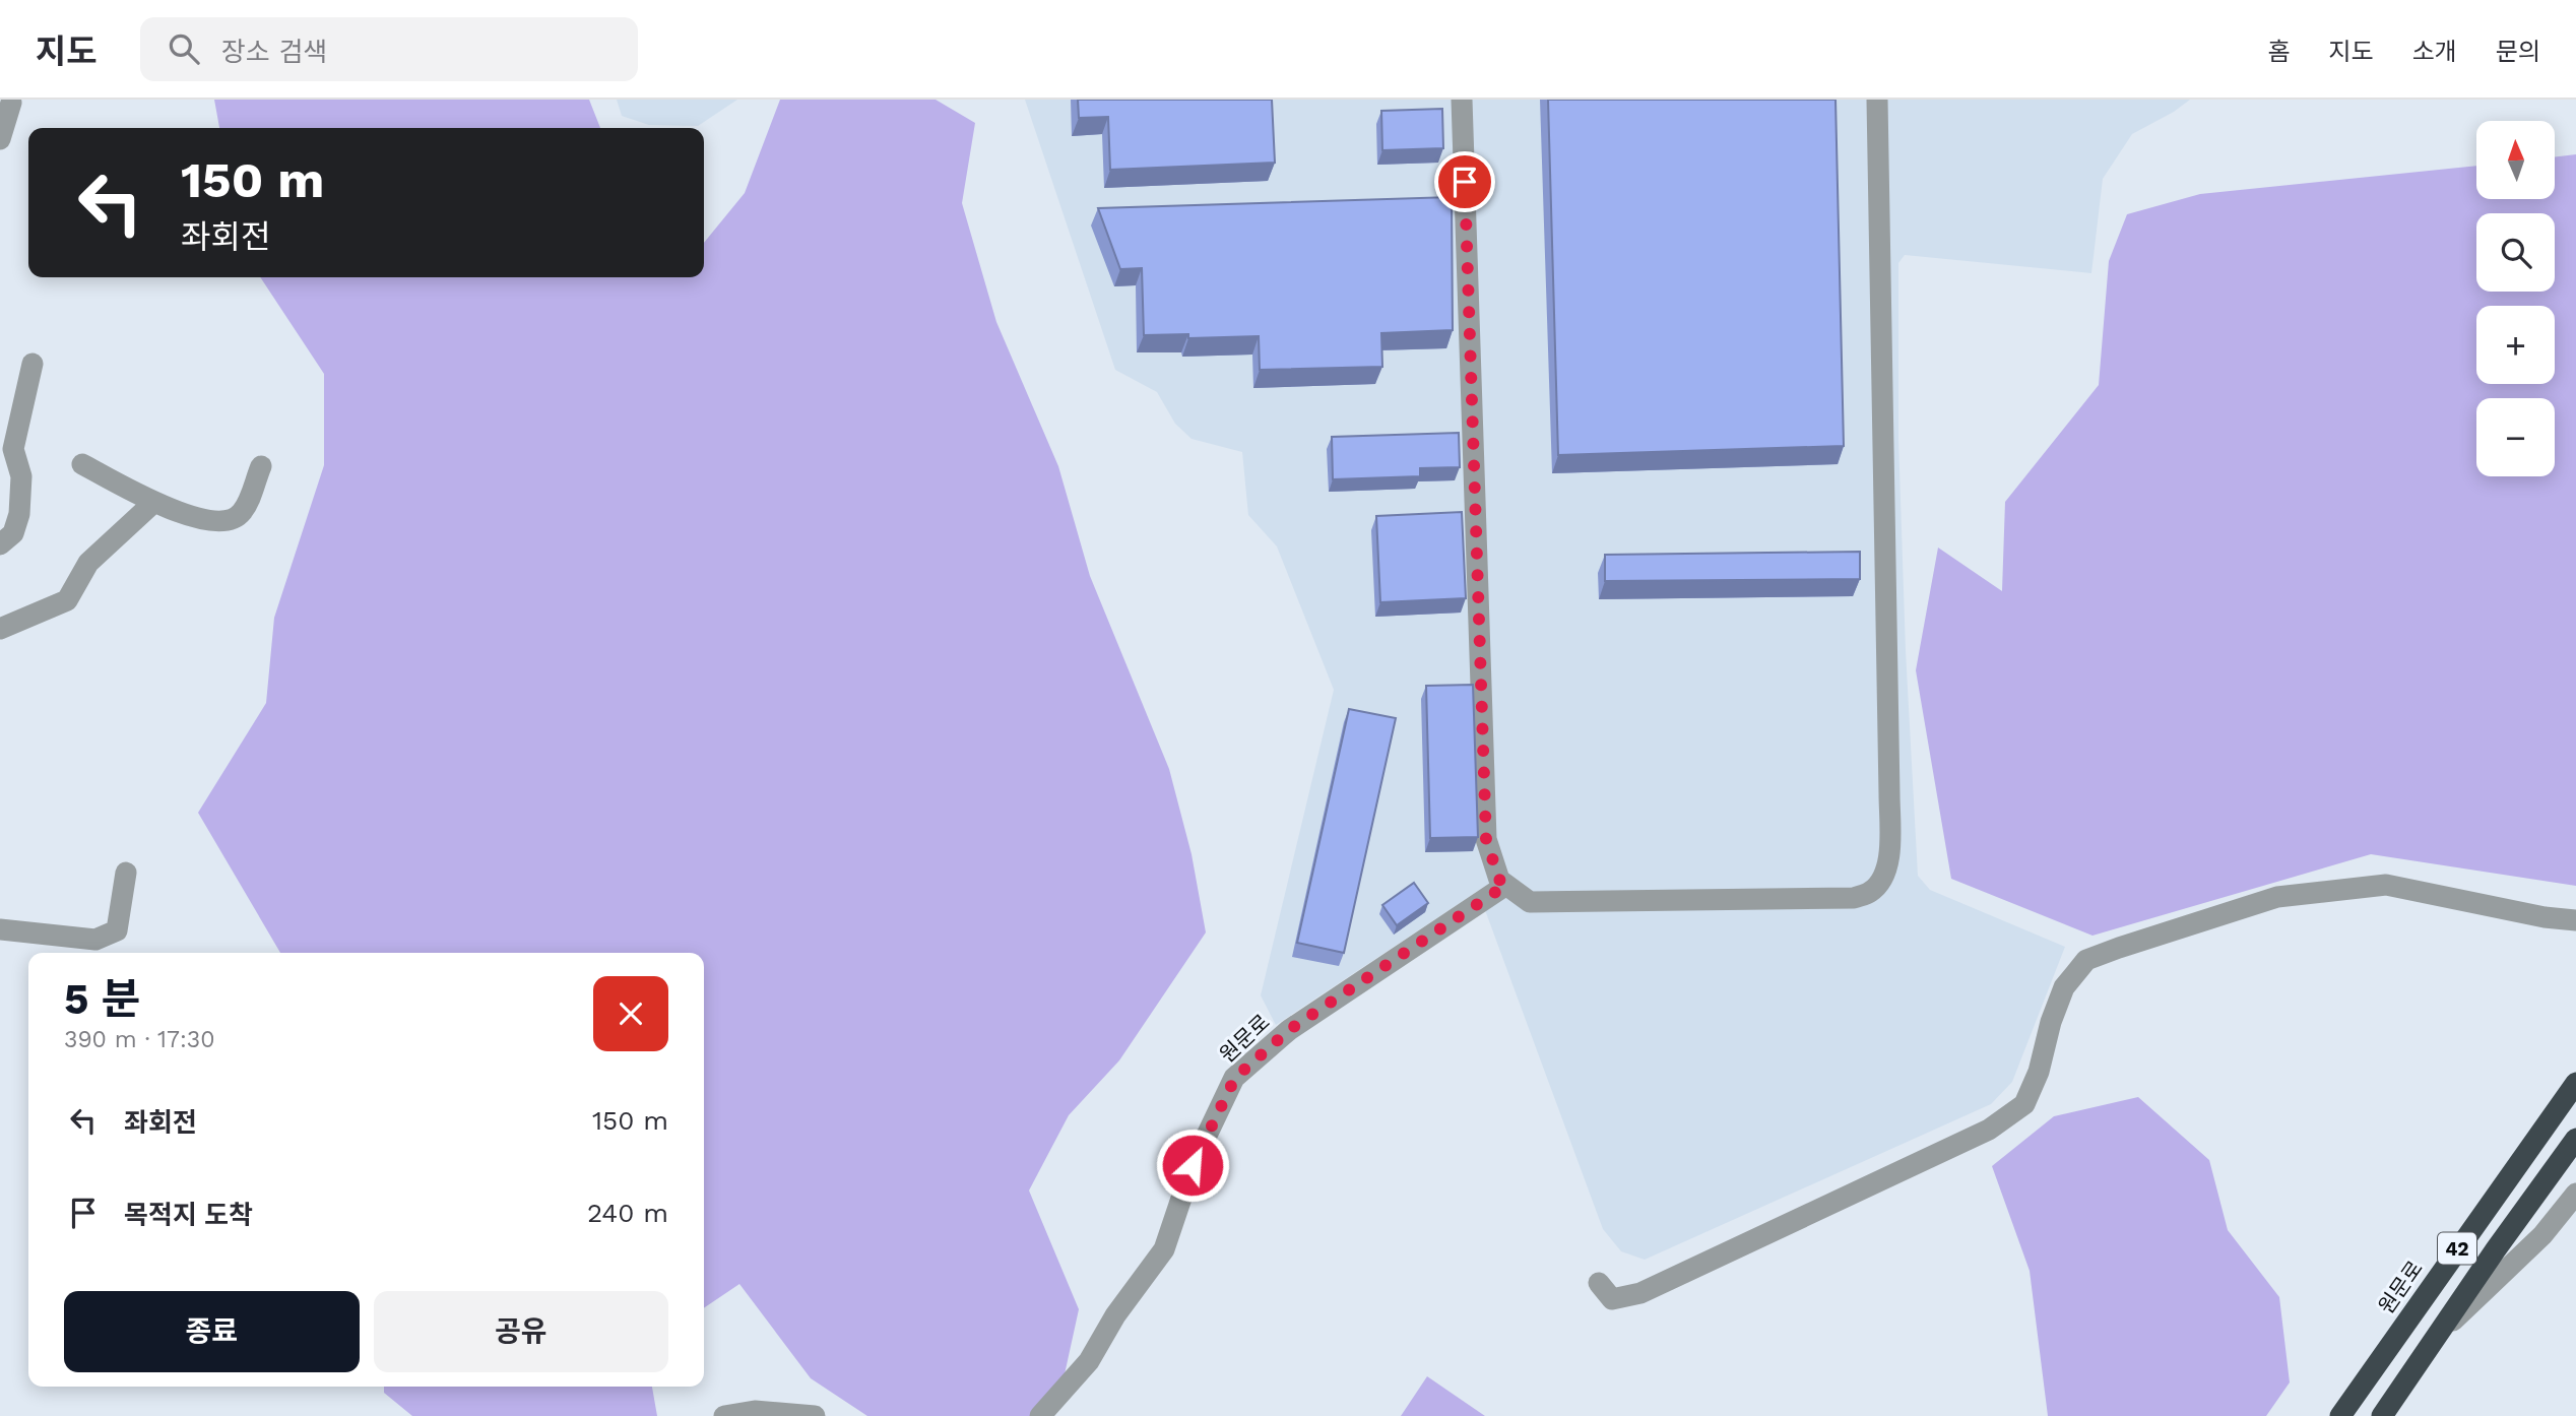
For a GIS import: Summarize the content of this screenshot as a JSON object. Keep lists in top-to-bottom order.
{
  "streets": {
    "highway": ["원문로", "42"]
  },
  "north": "top",
  "page": {
    "header": "지도",
    "search": "장소 검색",
    "nav": [
      "홈",
      "지도",
      "소개",
      "문의"
    ],
    "map_buttons": ["+", "−"],
    "turn": ["150 m", "좌회전"],
    "heading": ["5 분", "390 m · 17:30"],
    "list": [
      {
        "name": "좌회전",
        "value": "150 m"
      },
      {
        "name": "목적지 도착",
        "value": "240 m"
      }
    ],
    "buttons": ["종료", "공유"]
  }
}
